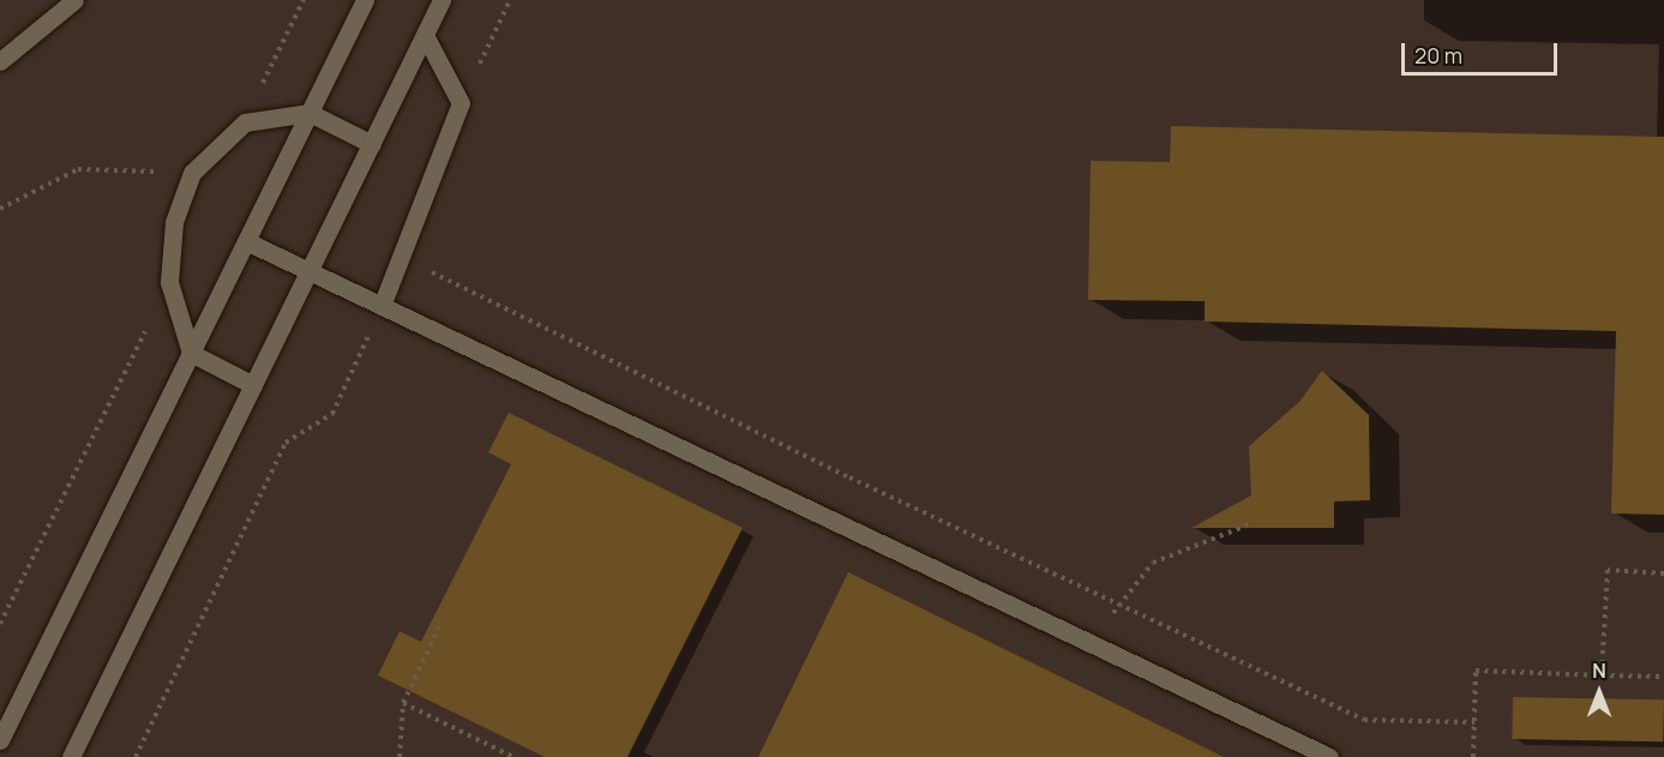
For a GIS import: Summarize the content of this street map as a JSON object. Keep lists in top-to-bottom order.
{
  "scale_bar": "20 m",
  "north": "top"
}
